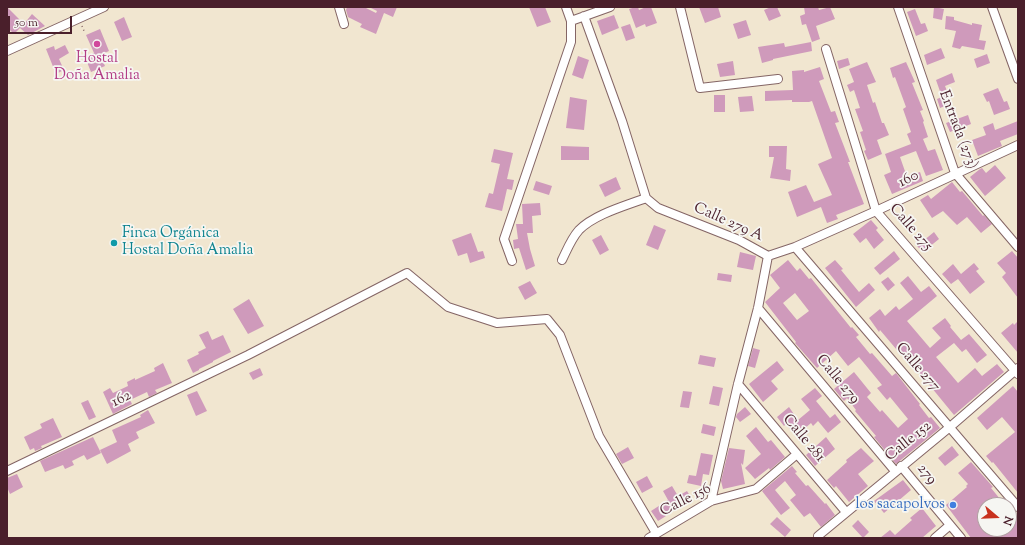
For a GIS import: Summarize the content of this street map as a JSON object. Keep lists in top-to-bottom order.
{
  "streets": {
    "street": [
      "Entrada (273)",
      "160",
      "Calle 279 A",
      "Calle 275",
      "Calle 277",
      "Calle 279",
      "162",
      "Calle 281",
      "Calle 152",
      "279",
      "Calle 156"
    ]
  },
  "crossings": [
    ["Entrada (273)", "160"],
    ["160", "Calle 279 A"],
    ["160", "Calle 275"],
    ["160", "Calle 277"],
    ["Calle 279 A", "Calle 279"],
    ["Calle 279 A", "Calle 281"],
    ["Calle 279 A", "Calle 156"],
    ["Calle 275", "Calle 152"],
    ["Calle 277", "Calle 152"],
    ["Calle 279", "Calle 152"],
    ["Calle 279", "279"],
    ["162", "Calle 156"],
    ["Calle 281", "Calle 152"],
    ["Calle 281", "Calle 156"],
    ["Calle 152", "279"]
  ],
  "places": ["Hostal Doña Amalia", "Finca Orgánica Hostal Doña Amalia", "los sacapolvos"],
  "scale_bar": "50 m",
  "north": "right"
}
